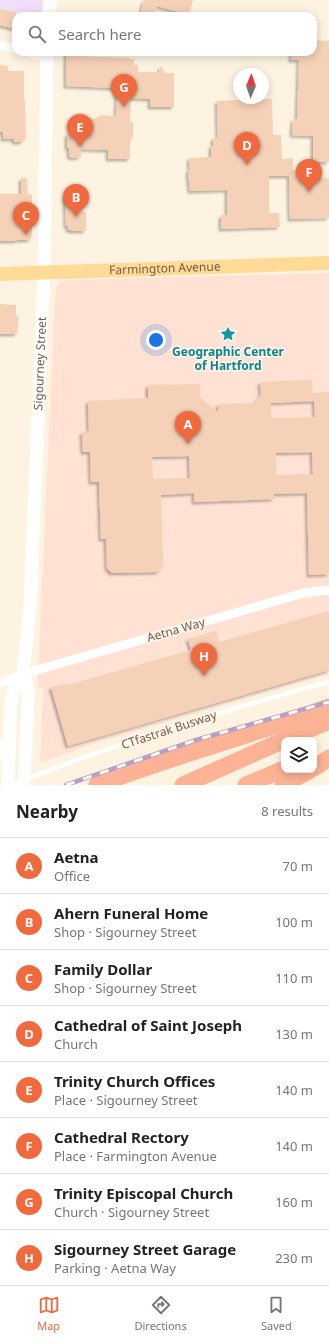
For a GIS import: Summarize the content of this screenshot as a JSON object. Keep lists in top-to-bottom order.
{
  "streets": {
    "main road": ["Farmington Avenue", "Sigourney Street"],
    "street": ["Aetna Way"],
    "lane": ["CTfastrak Busway"]
  },
  "crossings": [
    ["Farmington Avenue", "Sigourney Street"],
    ["Sigourney Street", "Aetna Way"]
  ],
  "places": {
    "place": ["Geographic Center of Hartford"]
  },
  "north": "top",
  "page": {
    "search": "Search here",
    "pins": [
      "G",
      "E",
      "D",
      "F",
      "B",
      "C",
      "A",
      "H"
    ],
    "heading": ["Nearby", "8 results"],
    "list": [
      {
        "mark": "A",
        "name": "Aetna",
        "note": "Office",
        "value": "70 m"
      },
      {
        "mark": "B",
        "name": "Ahern Funeral Home",
        "note": "Shop · Sigourney Street",
        "value": "100 m"
      },
      {
        "mark": "C",
        "name": "Family Dollar",
        "note": "Shop · Sigourney Street",
        "value": "110 m"
      },
      {
        "mark": "D",
        "name": "Cathedral of Saint Joseph",
        "note": "Church",
        "value": "130 m"
      },
      {
        "mark": "E",
        "name": "Trinity Church Offices",
        "note": "Place · Sigourney Street",
        "value": "140 m"
      },
      {
        "mark": "F",
        "name": "Cathedral Rectory",
        "note": "Place · Farmington Avenue",
        "value": "140 m"
      },
      {
        "mark": "G",
        "name": "Trinity Episcopal Church",
        "note": "Church · Sigourney Street",
        "value": "160 m"
      },
      {
        "mark": "H",
        "name": "Sigourney Street Garage",
        "note": "Parking · Aetna Way",
        "value": "230 m"
      }
    ],
    "nav": ["Map", "Directions", "Saved"]
  }
}
